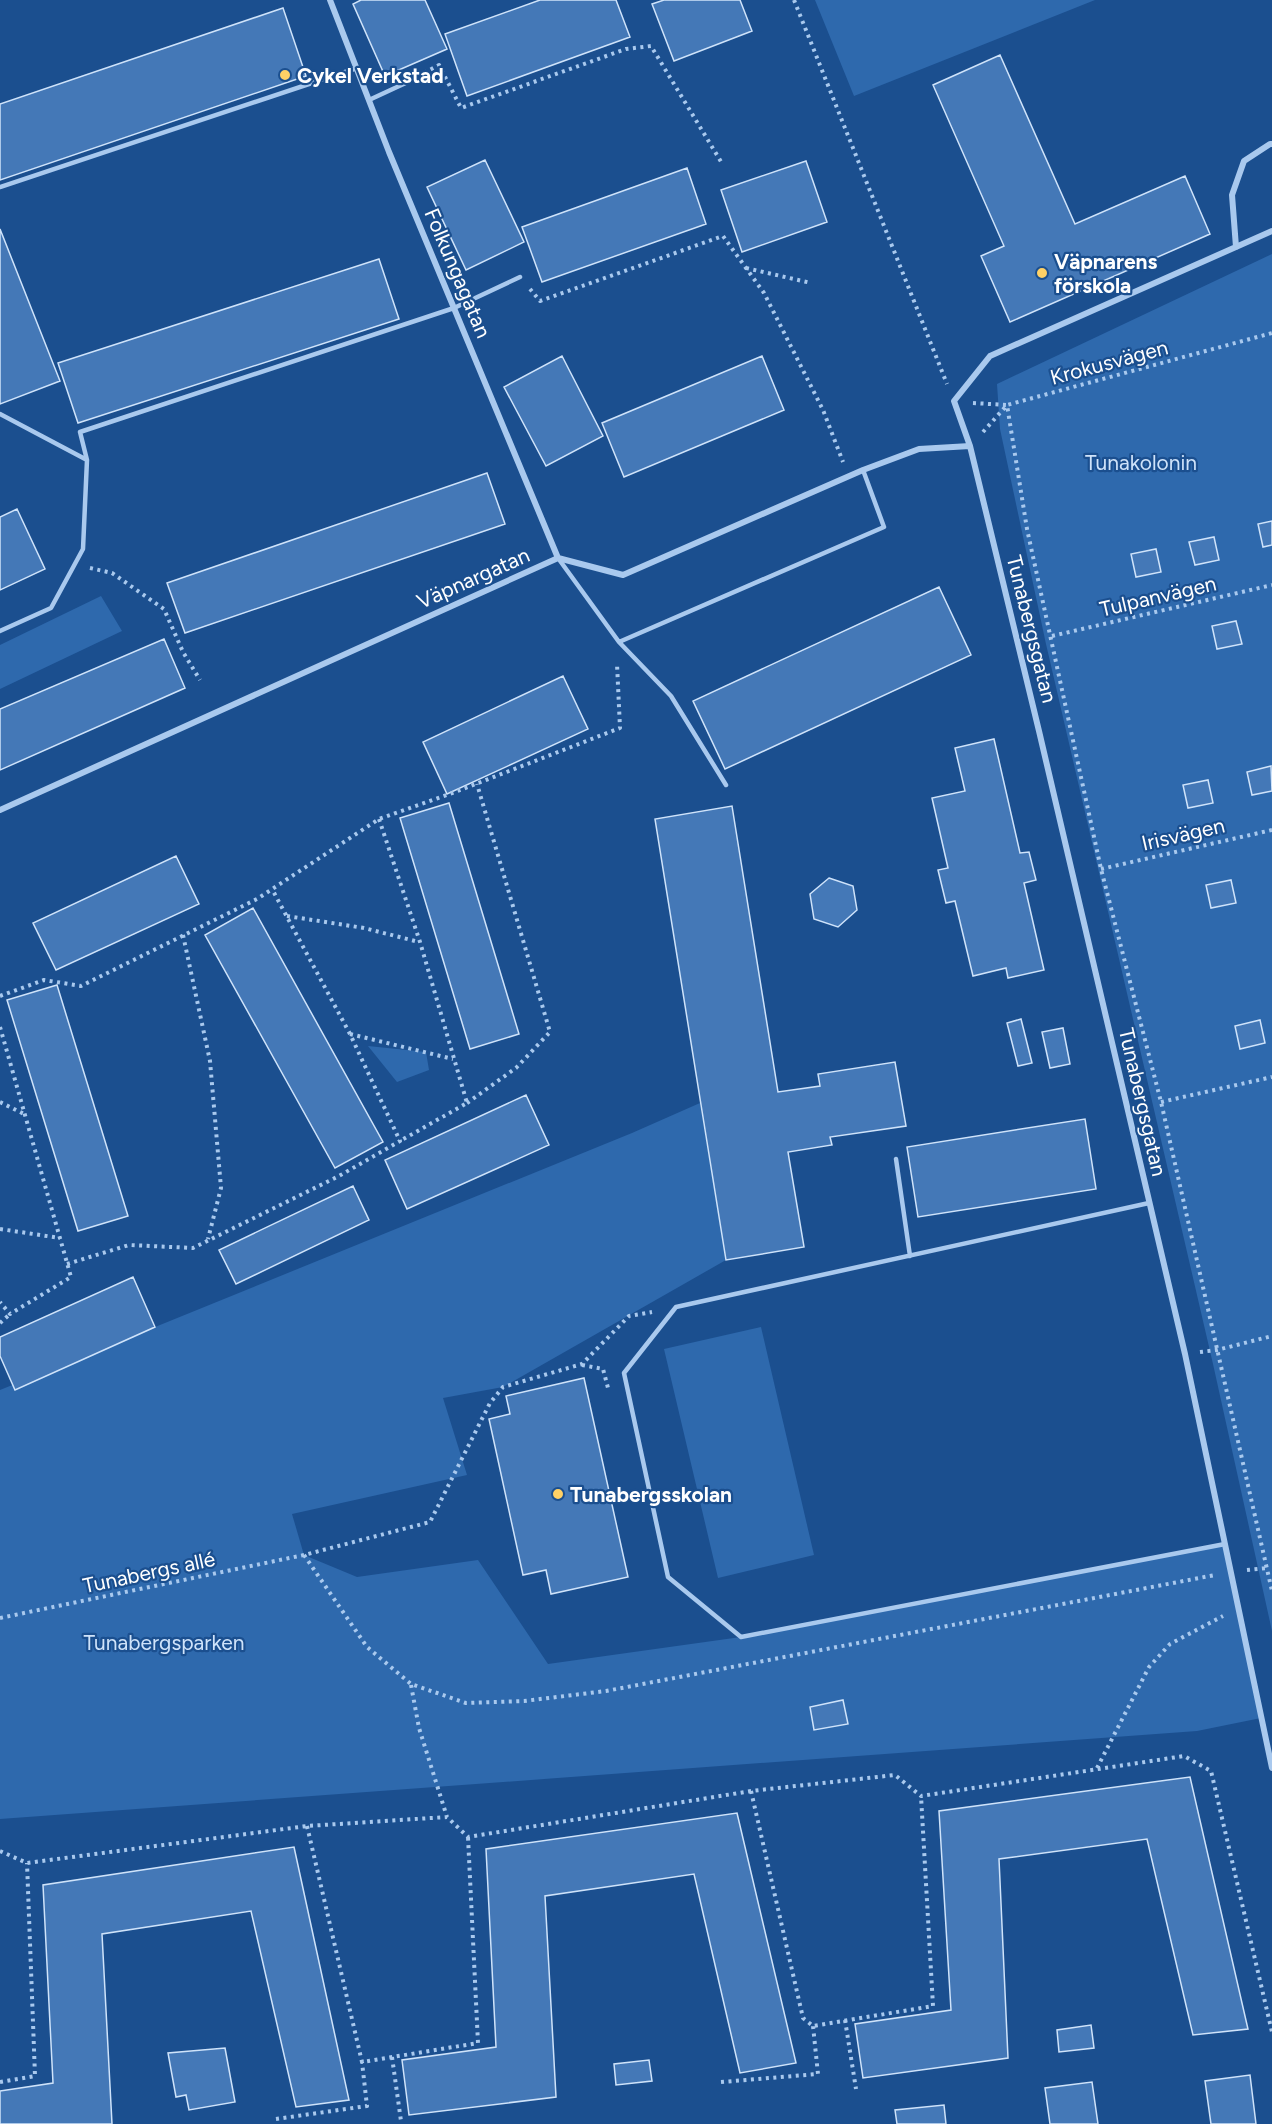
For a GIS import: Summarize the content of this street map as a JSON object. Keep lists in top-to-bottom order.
{
  "streets": {
    "street": ["Folkungagatan", "Väpnargatan", "Tunabergsgatan"],
    "path": [
      "Krokusvägen",
      "Tulpanvägen",
      "Irisvägen",
      "Tunabergs allé"
    ]
  },
  "crossings": [
    ["Folkungagatan", "Väpnargatan"],
    ["Väpnargatan", "Tunabergsgatan"]
  ],
  "parks": ["Tunakolonin", "Tunabergsparken"],
  "places": ["Cykel Verkstad", "Väpnarens förskola", "Tunabergsskolan"]
}
